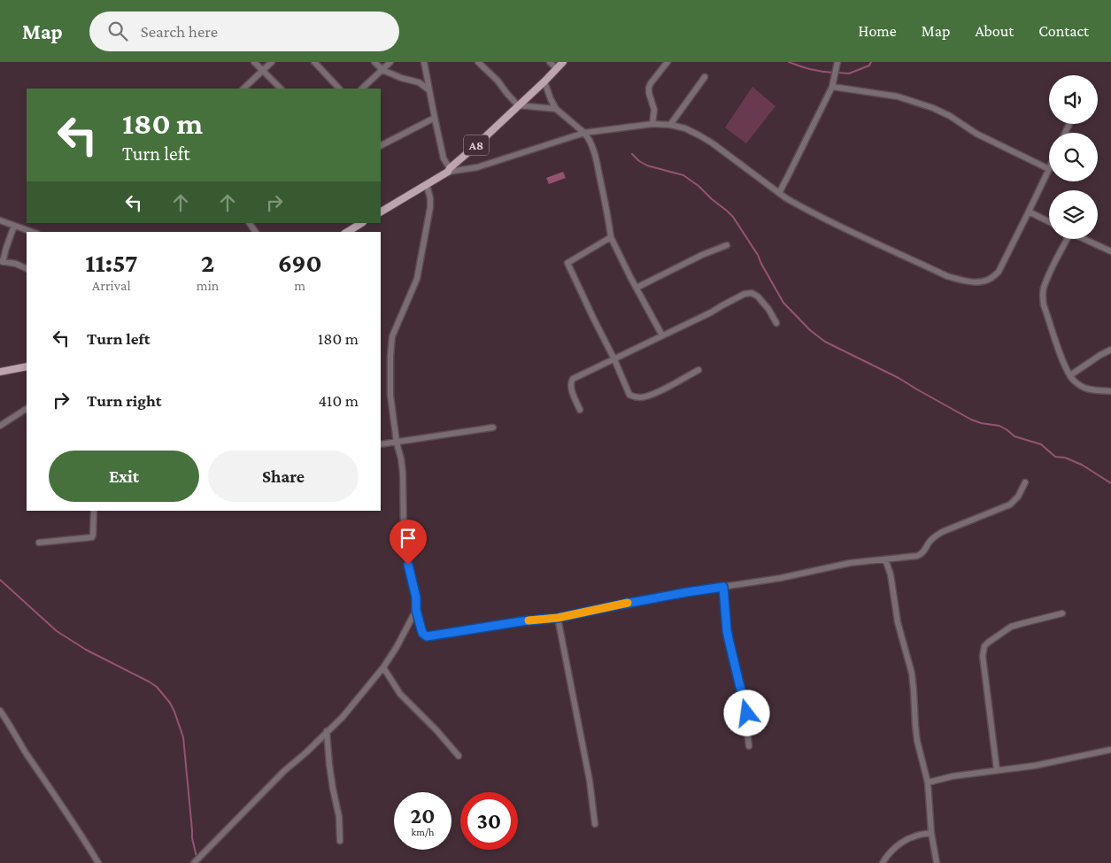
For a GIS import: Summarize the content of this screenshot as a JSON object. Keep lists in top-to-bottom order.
{
  "streets": {
    "main road": ["A8"]
  },
  "page": {
    "header": "Map",
    "search": "Search here",
    "nav": [
      "Home",
      "Map",
      "About",
      "Contact"
    ],
    "turn": ["180 m", "Turn left"],
    "eta": [
      "11:57",
      "Arrival",
      "2",
      "min",
      "690",
      "m"
    ],
    "list": [
      {
        "name": "Turn left",
        "value": "180 m"
      },
      {
        "name": "Turn right",
        "value": "410 m"
      }
    ],
    "buttons": ["Exit", "Share"],
    "speed": "20 km/h",
    "limit": "30"
  }
}
